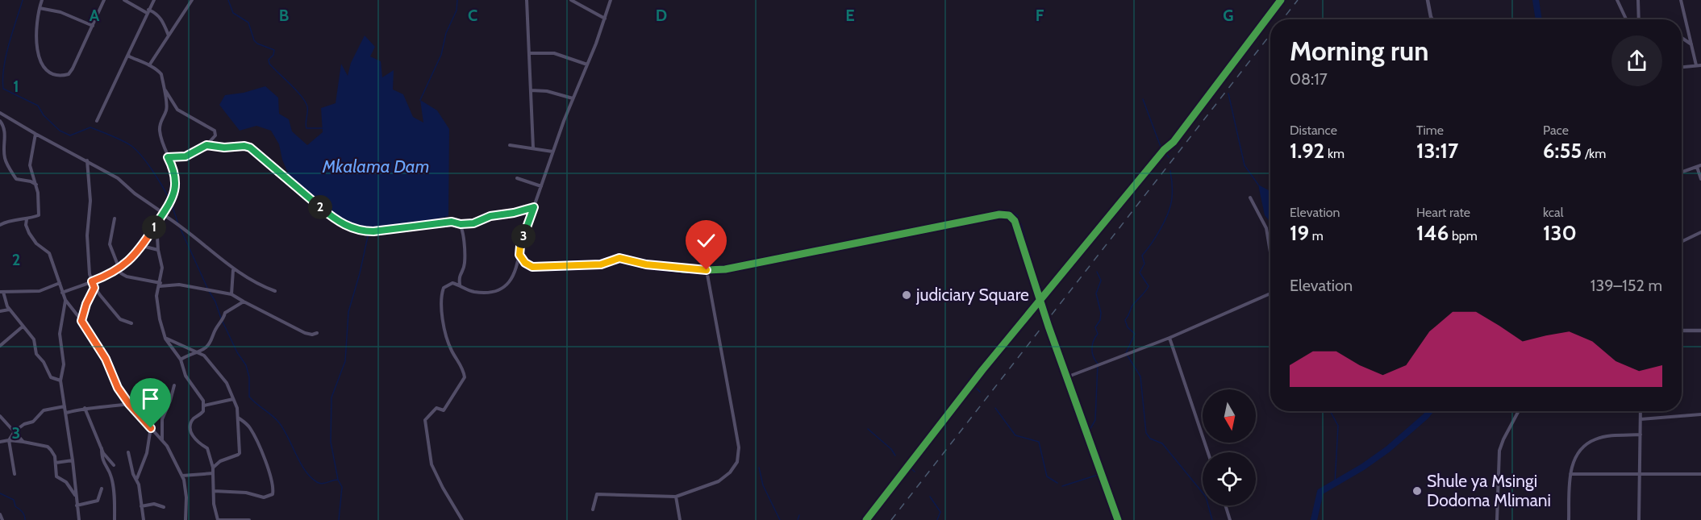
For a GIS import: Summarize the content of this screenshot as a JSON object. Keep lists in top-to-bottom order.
{
  "water": ["Mkalama Dam"],
  "places": ["judiciary Square", "Shule ya Msingi Dodoma Mlimani"],
  "north": "bottom",
  "page": {
    "heading": ["Morning run", "08:17"],
    "stats": [
      ["Distance", "1.92 km"],
      ["Time", "13:17"],
      ["Pace", "6:55 /km"],
      ["Elevation", "19 m"],
      ["Heart rate", "146 bpm"],
      ["kcal", "130"]
    ],
    "pins": ["2", "1", "3"],
    "chart": ["Elevation", "139–152 m"]
  },
  "grid": {
    "columns": [
      "A",
      "B",
      "C",
      "D",
      "E",
      "F",
      "G"
    ],
    "rows": ["1", "2", "3"]
  }
}
